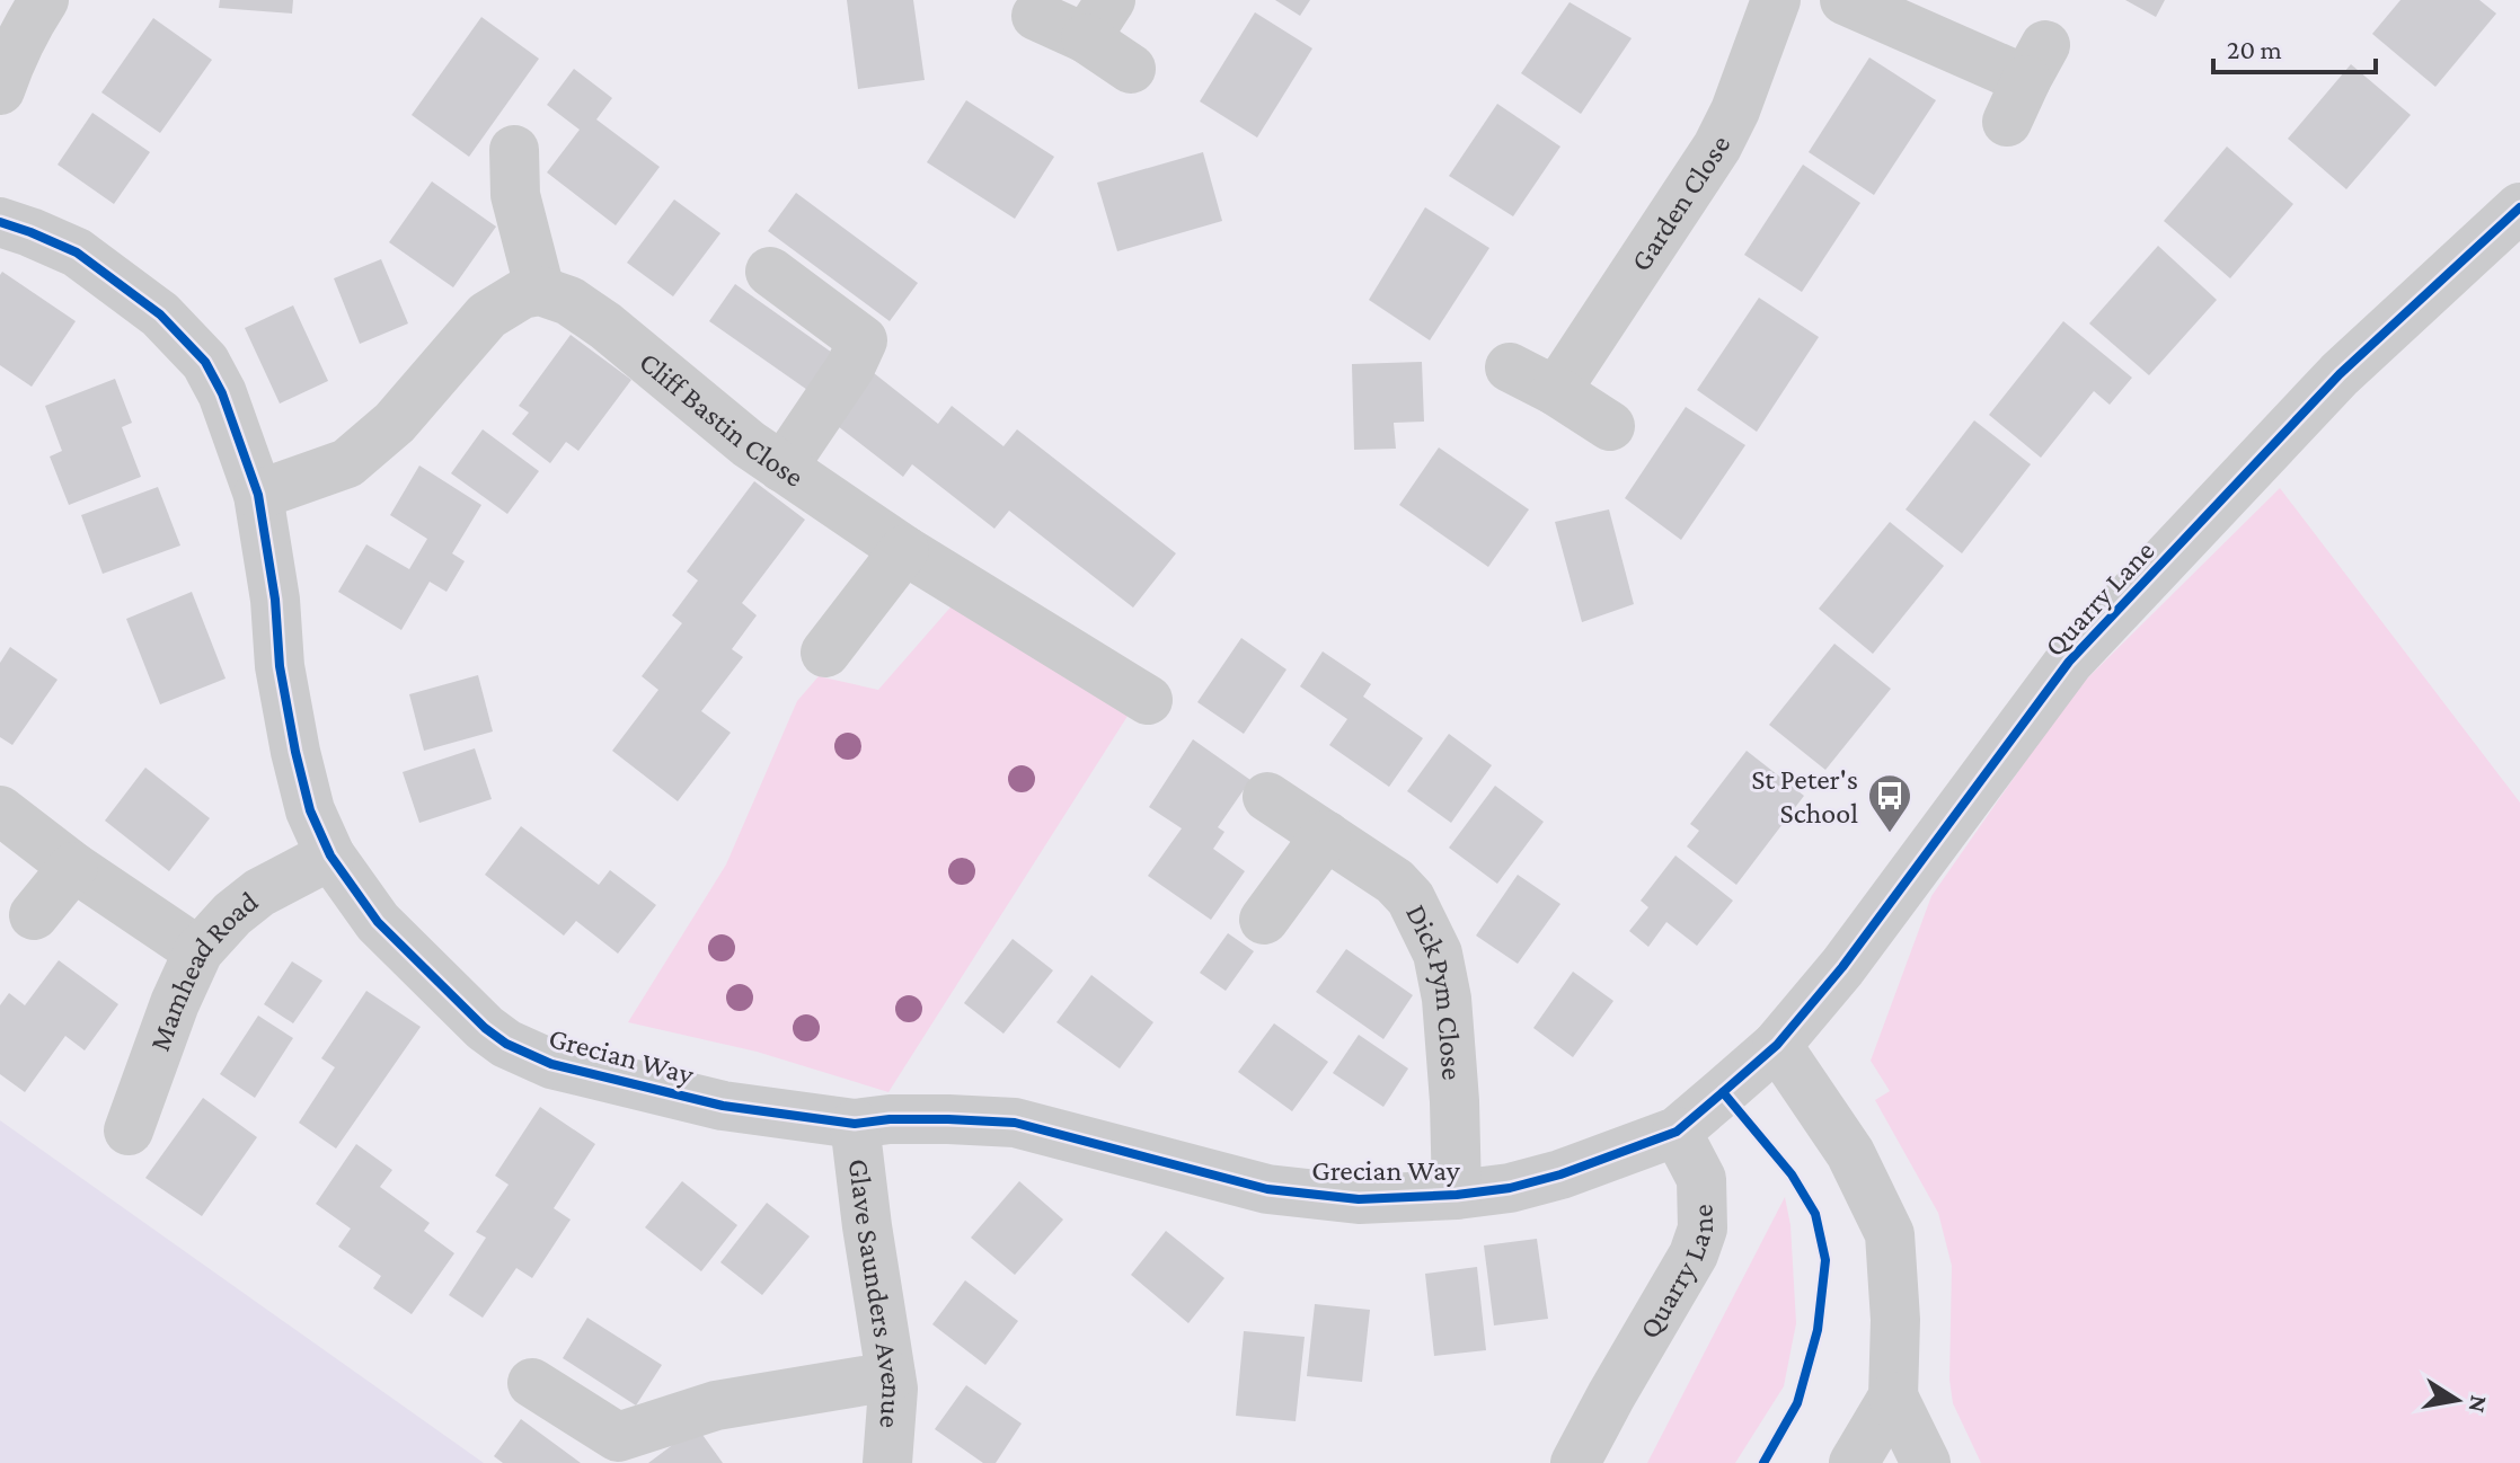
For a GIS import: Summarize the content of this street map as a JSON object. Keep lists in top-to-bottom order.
{
  "streets": {
    "street": [
      "Garden Close",
      "Cliff Bastin Close",
      "Quarry Lane",
      "Mamhead Road",
      "Dick Pym Close",
      "Grecian Way",
      "Glave Saunders Avenue"
    ]
  },
  "crossings": [
    ["Quarry Lane", "Grecian Way"],
    ["Mamhead Road", "Grecian Way"],
    ["Dick Pym Close", "Grecian Way"],
    ["Grecian Way", "Glave Saunders Avenue"]
  ],
  "places": {
    "bus stop": ["St Peter's School"]
  },
  "scale_bar": "20 m",
  "north": "right"
}
